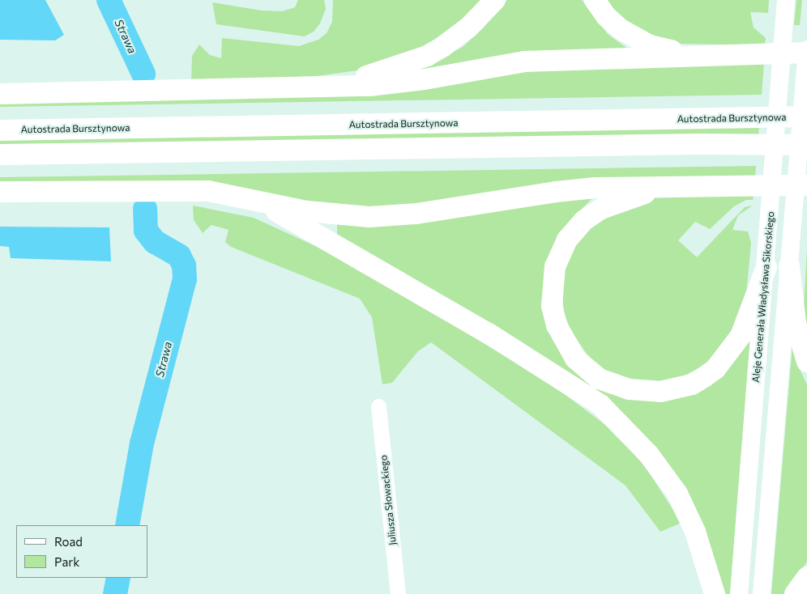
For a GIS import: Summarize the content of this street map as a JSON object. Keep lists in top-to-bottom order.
{
  "streets": {
    "highway": ["Autostrada Bursztynowa"],
    "main road": ["Aleje Generała Władysława Sikorskiego"],
    "street": ["Juliusza Słowackiego"]
  },
  "water": ["Strawa"],
  "legend": ["Road", "Park"]
}
